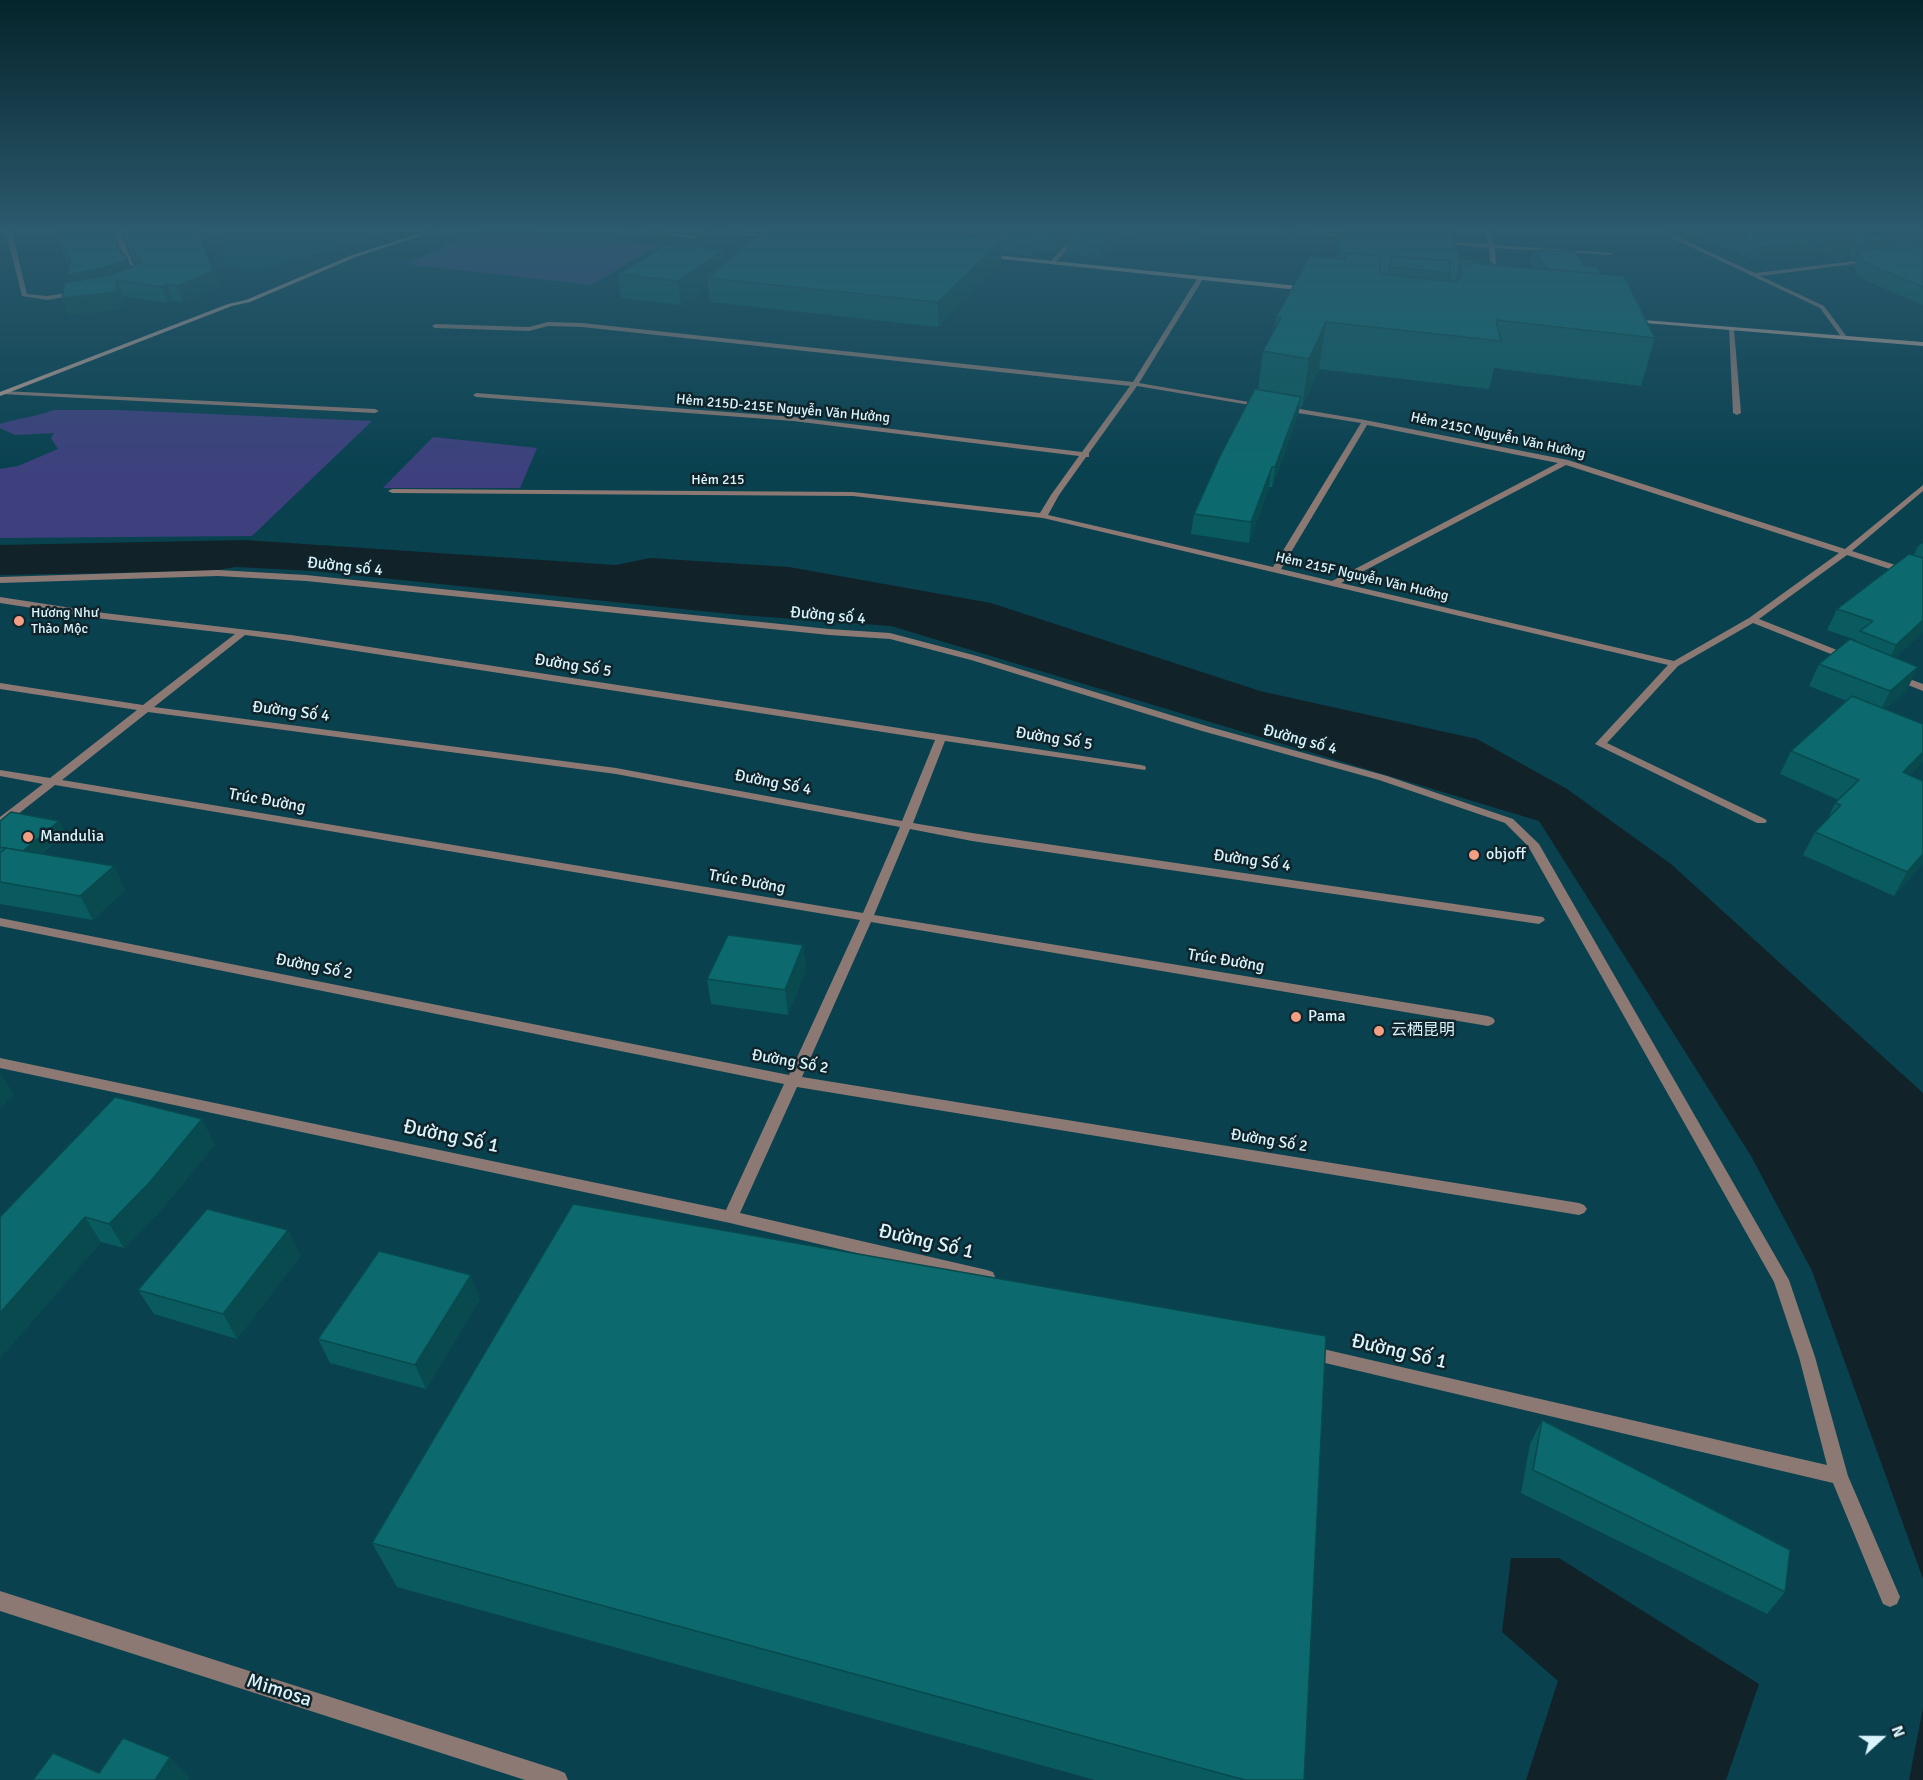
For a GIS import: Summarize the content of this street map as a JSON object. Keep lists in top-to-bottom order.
{
  "streets": {
    "street": [
      "Hẻm 215D-215E Nguyễn Văn Hưởng",
      "Hẻm 215C Nguyễn Văn Hưởng",
      "Hẻm 215",
      "Đường số 4",
      "Hẻm 215F Nguyễn Văn Hưởng",
      "Đường Số 5",
      "Đường Số 4",
      "Trúc Đường",
      "Đường Số 2",
      "Đường Số 1",
      "Mimosa"
    ]
  },
  "crossings": [
    ["Hẻm 215", "Hẻm 215F Nguyễn Văn Hưởng"],
    ["Đường số 4", "Đường Số 1"]
  ],
  "places": [
    "Hương Như Thảo Mộc",
    "Mandulia",
    "objoff",
    "Pama",
    "云栖昆明"
  ],
  "north": "right"
}
